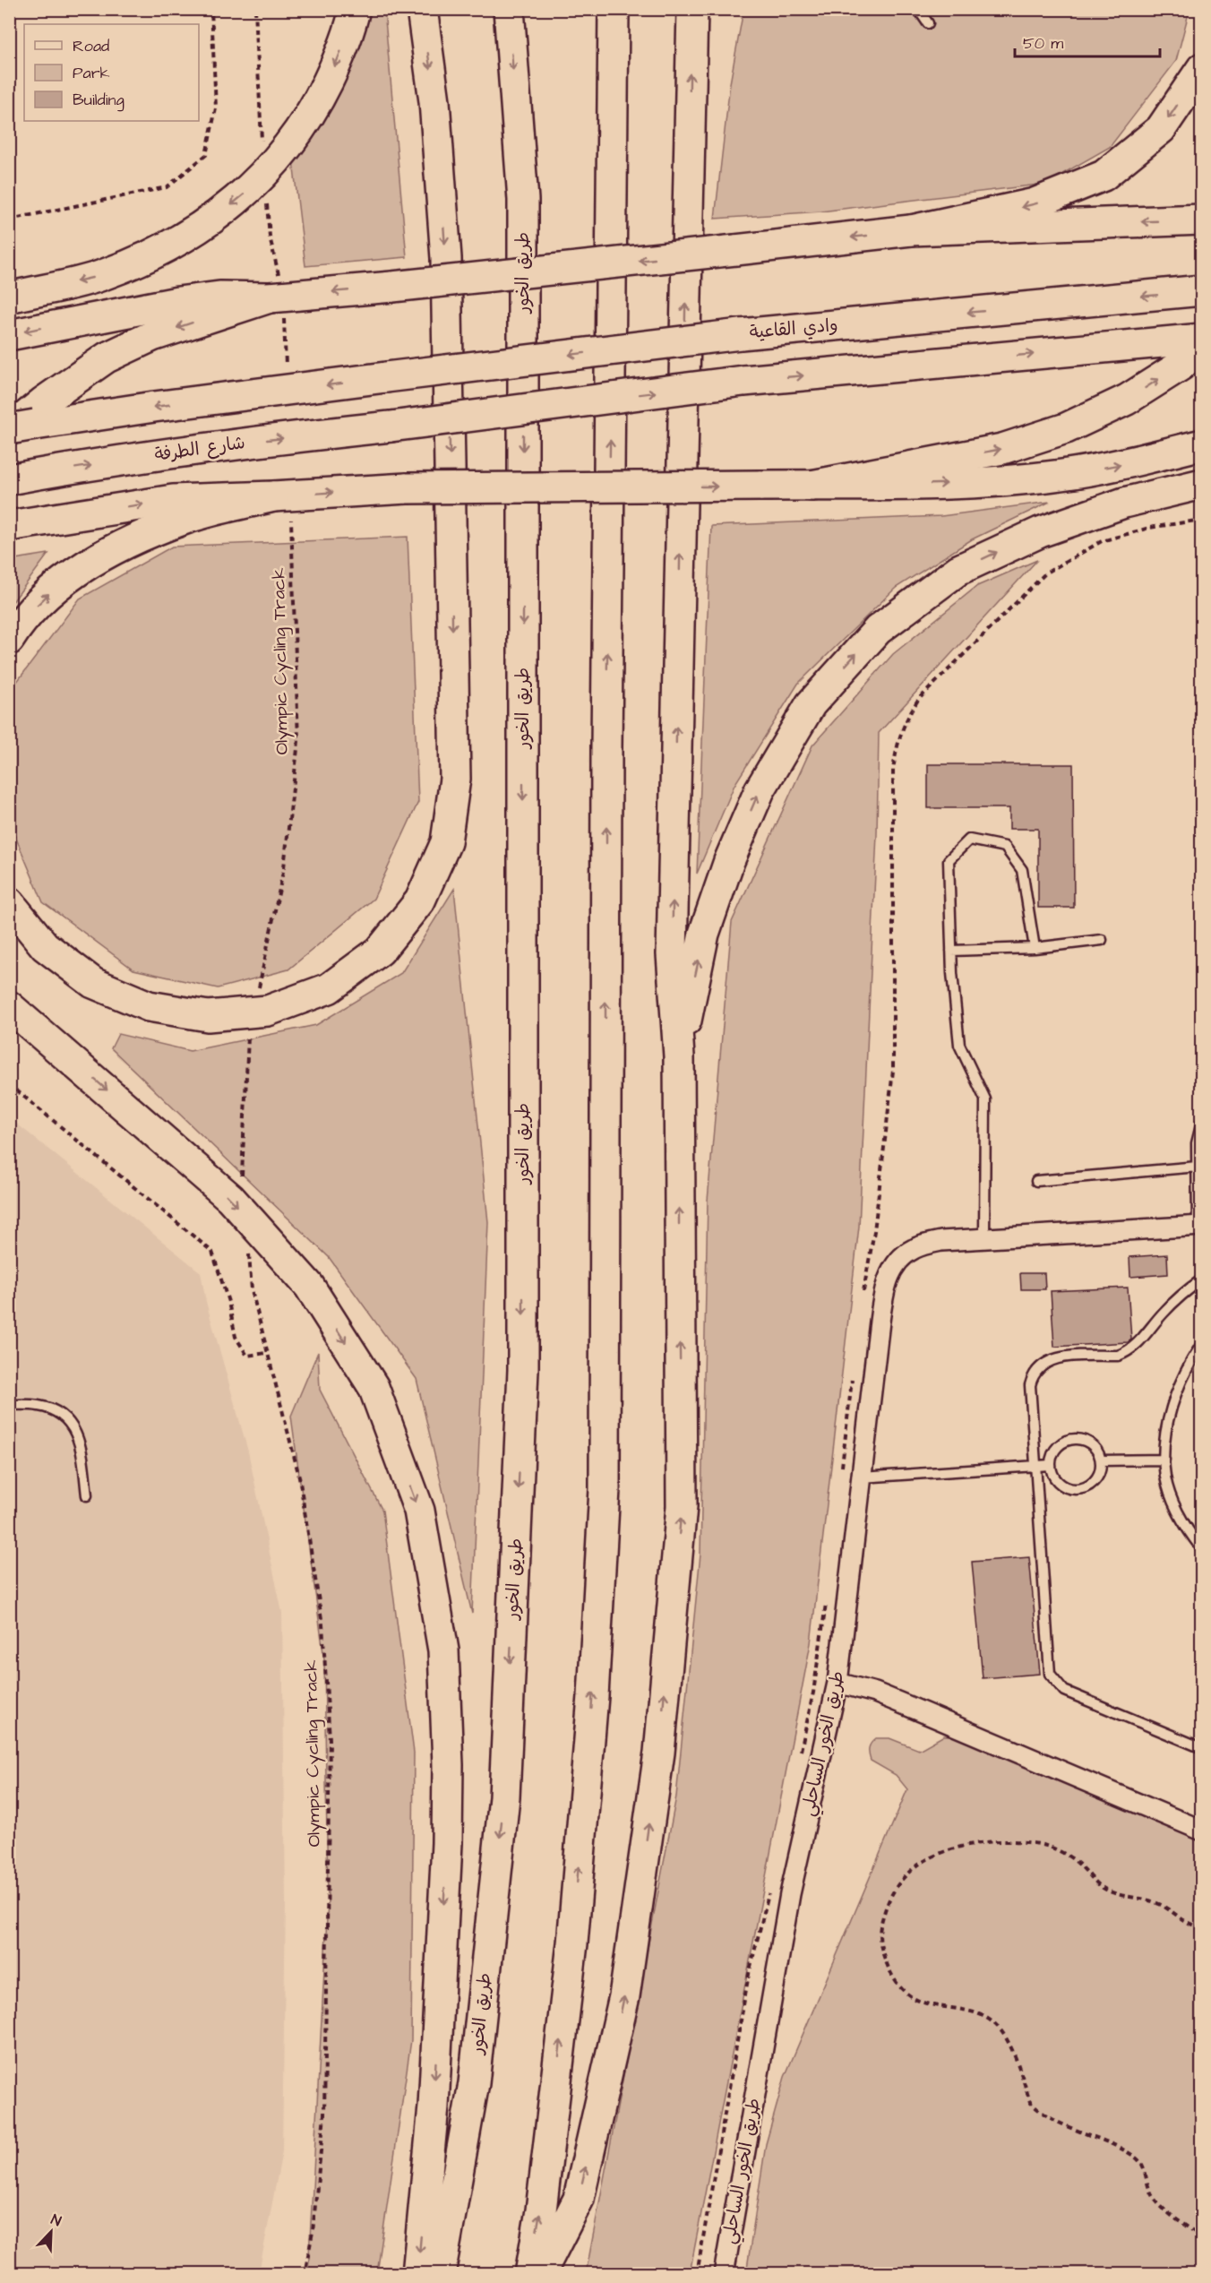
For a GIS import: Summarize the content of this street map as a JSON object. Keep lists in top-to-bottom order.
{
  "streets": {
    "main road": ["طريق الخور", "وادي القاعية", "شارع الطرفة"],
    "street": ["طريق الخور الساحلي"],
    "path": ["Olympic Cycling Track"]
  },
  "legend": ["Road", "Park", "Building"],
  "scale_bar": "50 m",
  "north": "top right"
}
